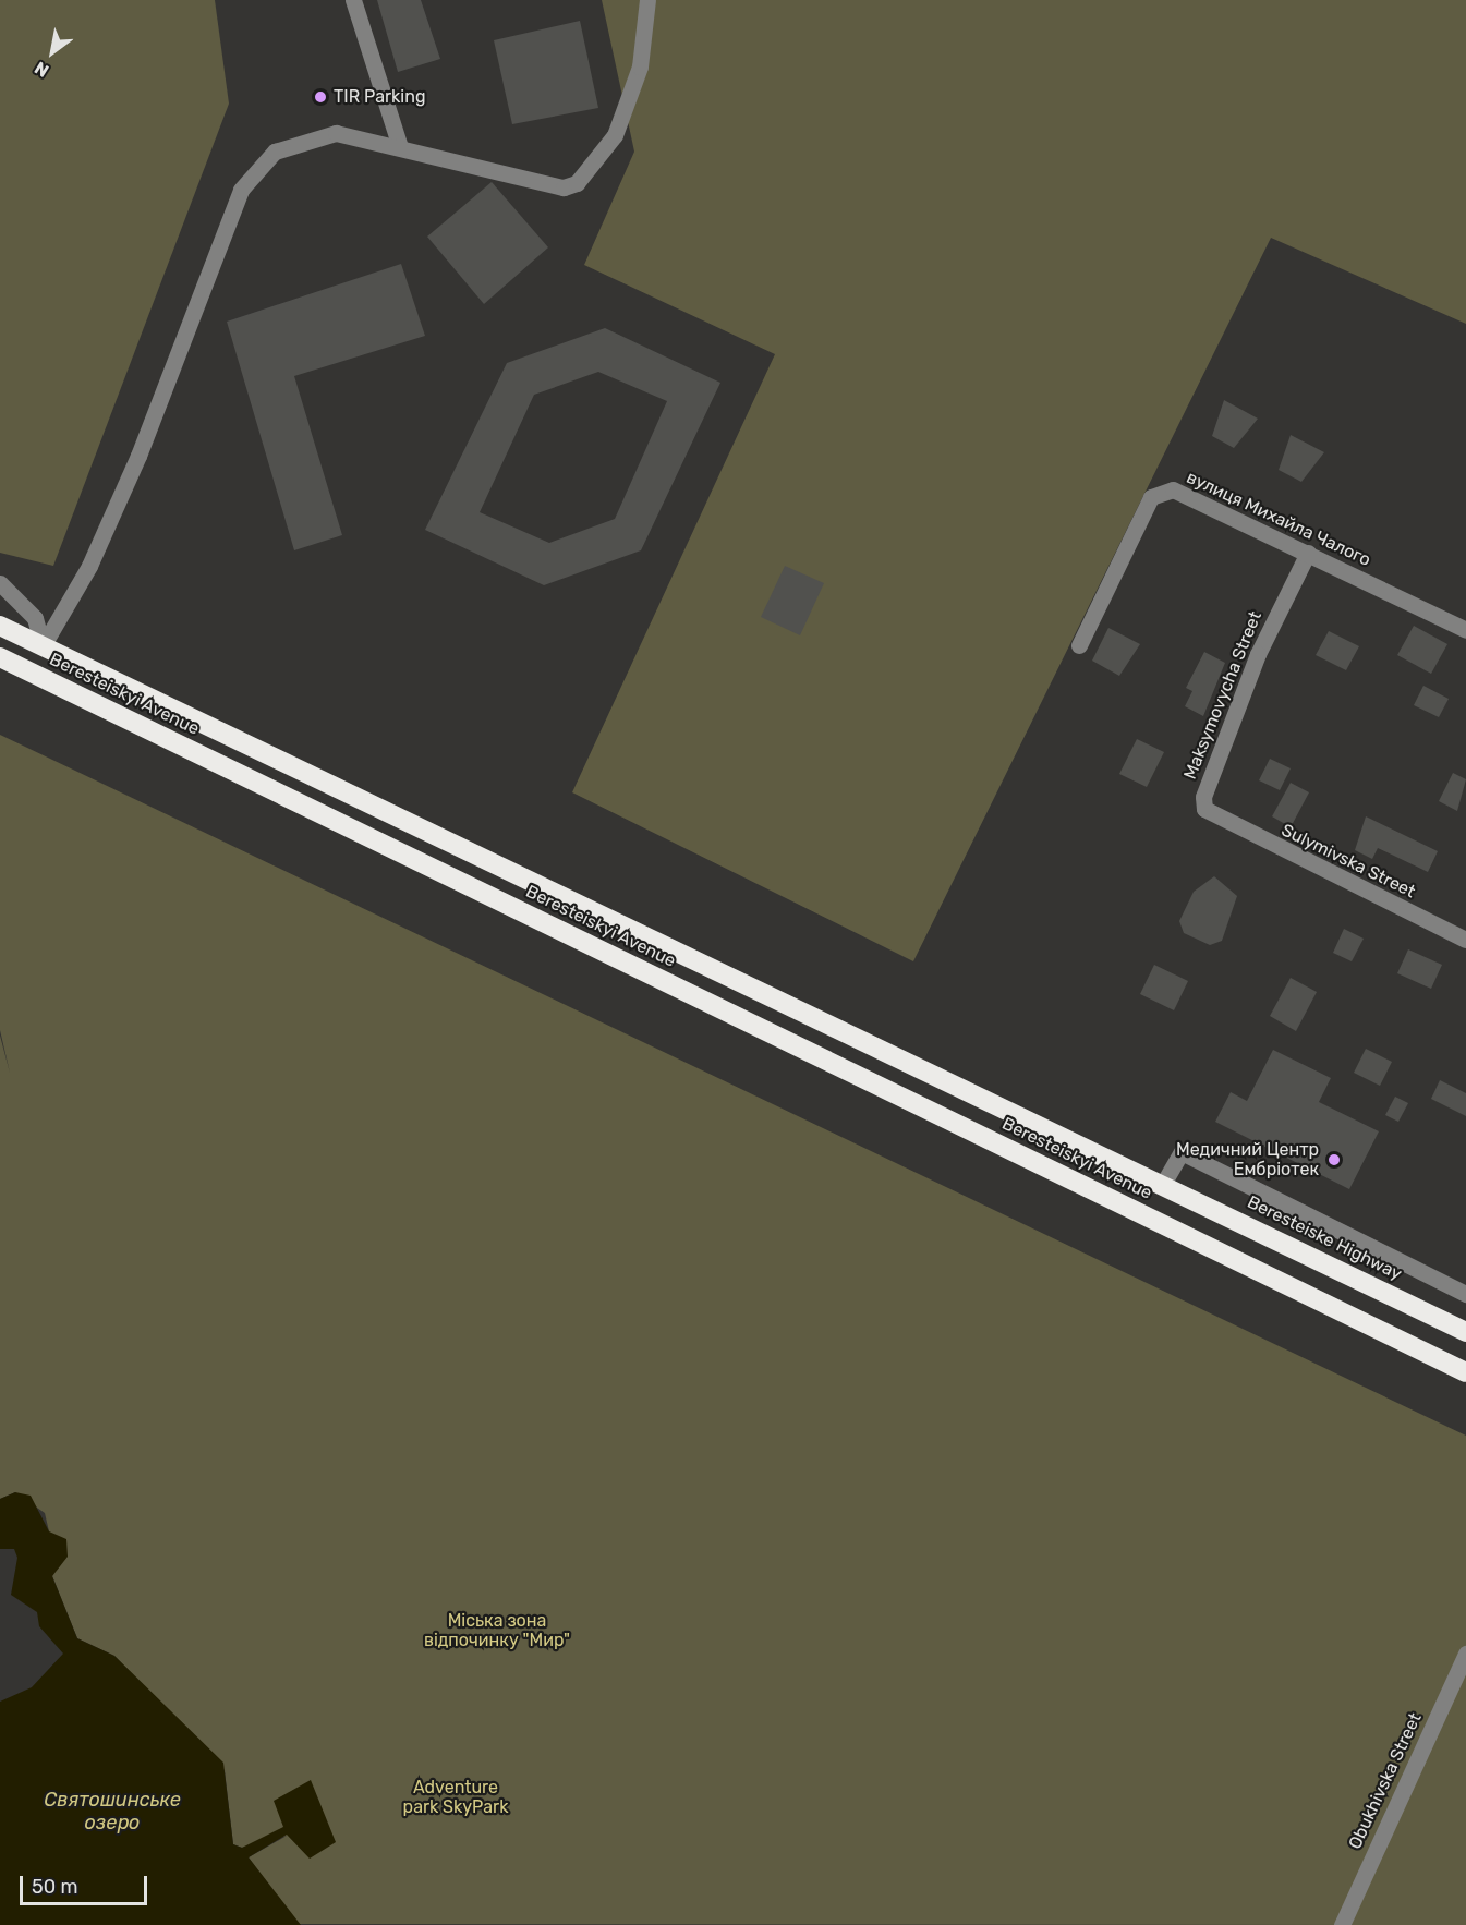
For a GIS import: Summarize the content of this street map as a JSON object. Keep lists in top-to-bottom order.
{
  "streets": {
    "highway": ["Beresteiskyi Avenue", "Beresteiske Highway"],
    "street": [
      "вулиця Михайла Чалого",
      "Maksymovycha Street",
      "Sulymivska Street",
      "Obukhivska Street"
    ]
  },
  "crossings": [
    ["вулиця Михайла Чалого", "Maksymovycha Street"],
    ["Beresteiskyi Avenue", "Beresteiske Highway"],
    ["Maksymovycha Street", "Sulymivska Street"]
  ],
  "water": ["Святошинське озеро"],
  "parks": ["Міська зона відпочинку \"Мир\"", "Adventure park SkyPark"],
  "places": ["TIR Parking", "Медичний Центр Ембріотек"],
  "scale_bar": "50 m",
  "north": "bottom left"
}
